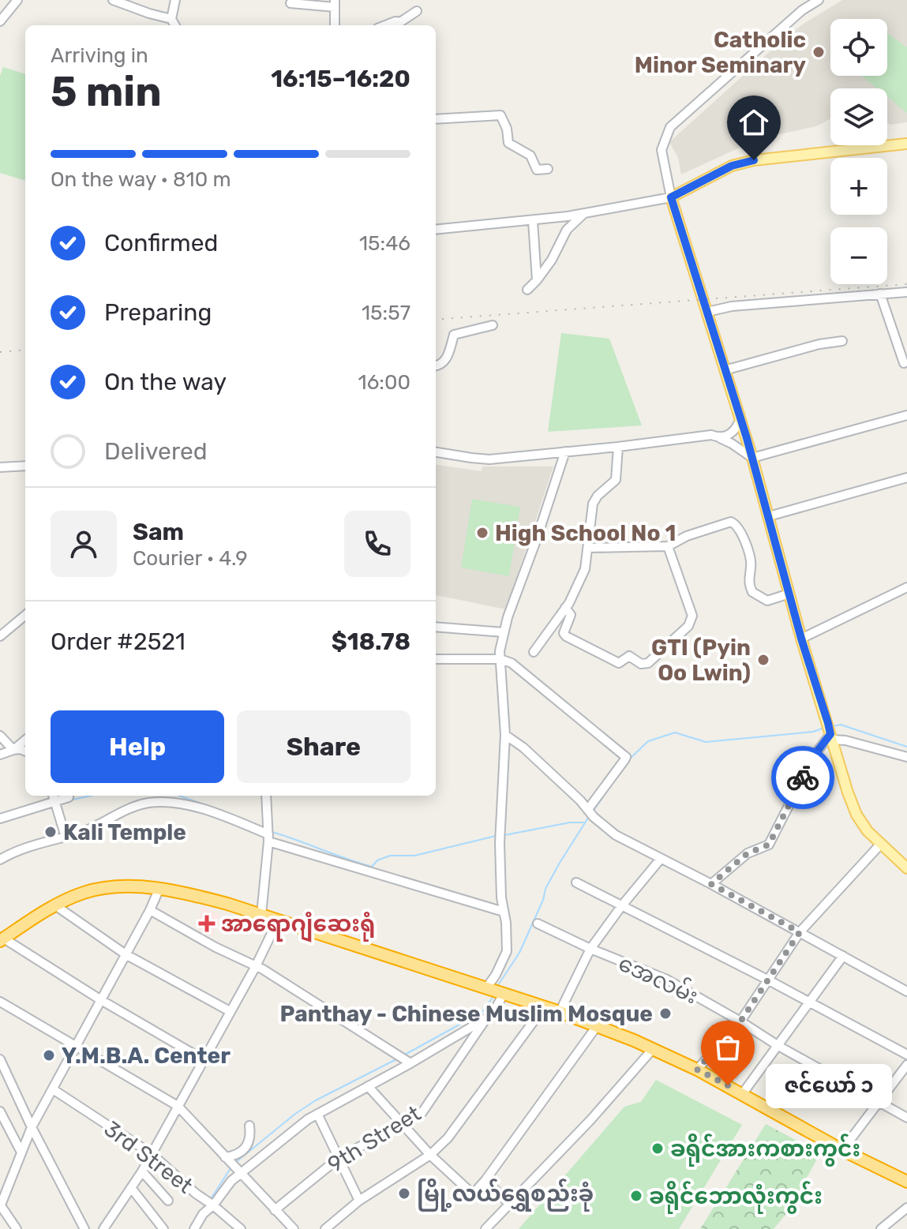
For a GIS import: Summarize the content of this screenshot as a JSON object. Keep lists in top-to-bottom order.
{
  "streets": {
    "street": ["အေလမ်း", "9th Street", "3rd Street"]
  },
  "places": {
    "other": [
      "Catholic Minor Seminary",
      "High School No 1",
      "GTI (Pyin Oo Lwin)",
      "Kali Temple",
      "Panthay - Chinese Muslim Mosque",
      "Y.M.B.A. Center",
      "ဇင်ယော် ၁",
      "ခရိုင်အားကစားကွင်း",
      "မြို့လယ်ရွှေစည်းခုံ",
      "ခရိုင်ဘောလုံးကွင်း"
    ],
    "health": ["အာရောဂျံဆေးရုံ"]
  },
  "page": {
    "map_buttons": ["+", "−"],
    "heading": ["5 min", "Arriving in", "16:15–16:20"],
    "panel": [
      "Sam",
      "Courier · 4.9",
      "Order #2521",
      "$18.78"
    ],
    "bar": "On the way · 810 m",
    "list": [
      ["Confirmed", "15:46"],
      ["Preparing", "15:57"],
      ["On the way", "16:00"],
      "Delivered"
    ],
    "buttons": ["Help", "Share"],
    "bubble": "ဇင်ယော် ၁"
  }
}
